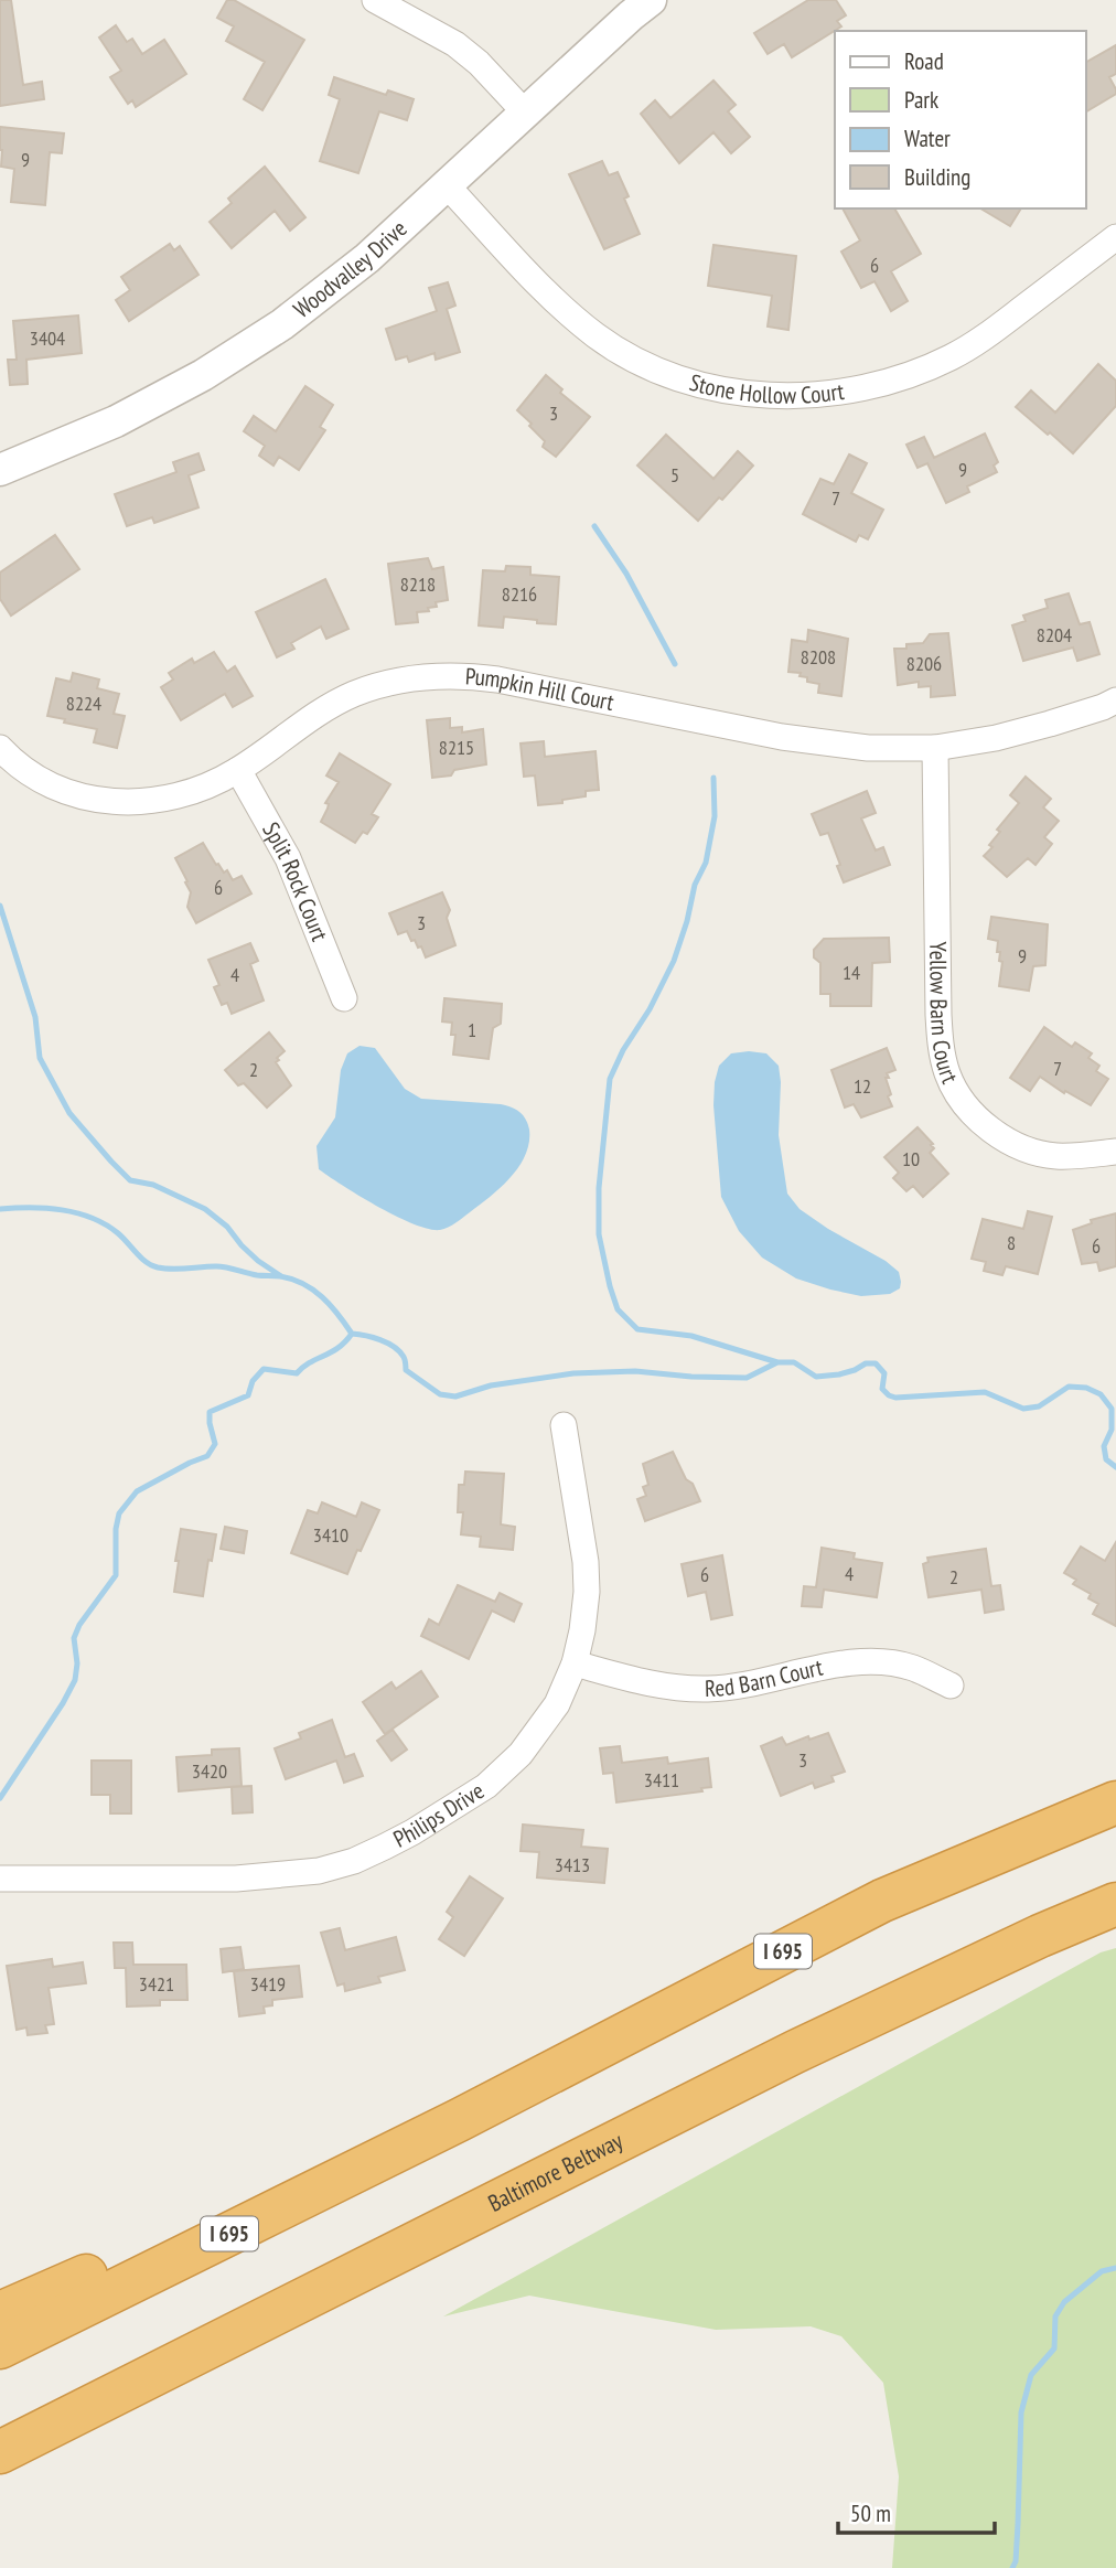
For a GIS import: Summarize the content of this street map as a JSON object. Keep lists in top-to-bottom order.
{
  "streets": {
    "highway": ["I 695", "Baltimore Beltway"],
    "street": [
      "Woodvalley Drive",
      "Stone Hollow Court",
      "Pumpkin Hill Court",
      "Split Rock Court",
      "Yellow Barn Court",
      "Red Barn Court",
      "Philips Drive"
    ]
  },
  "crossings": [
    ["Woodvalley Drive", "Stone Hollow Court"],
    ["Pumpkin Hill Court", "Split Rock Court"],
    ["Pumpkin Hill Court", "Yellow Barn Court"],
    ["Red Barn Court", "Philips Drive"]
  ],
  "house_numbers": [
    "9",
    "6",
    "3404",
    "3",
    "9",
    "5",
    "7",
    "8218",
    "8216",
    "8204",
    "8208",
    "8206",
    "8224",
    "8215",
    "6",
    "3",
    "9",
    "14",
    "4",
    "1",
    "7",
    "2",
    "12",
    "10",
    "8",
    "6",
    "3410",
    "4",
    "6",
    "2",
    "3",
    "3420",
    "3411",
    "3413",
    "3421",
    "3419"
  ],
  "legend": [
    "Road",
    "Park",
    "Water",
    "Building"
  ],
  "scale_bar": "50 m"
}
